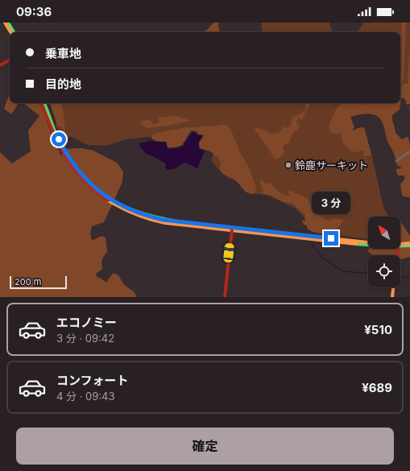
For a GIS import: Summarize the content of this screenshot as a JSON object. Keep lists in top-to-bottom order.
{
  "places": ["鈴鹿サーキット"],
  "scale_bar": "200 m",
  "north": "top left",
  "page": {
    "status": "09:36",
    "banner": ["乗車地", "目的地"],
    "bubble": "3 分",
    "scale": "200 m",
    "list": [
      {
        "name": "エコノミー",
        "note": "3 分 · 09:42",
        "value": "¥510"
      },
      {
        "name": "コンフォート",
        "note": "4 分 · 09:43",
        "value": "¥689"
      }
    ],
    "buttons": "確定"
  }
}
